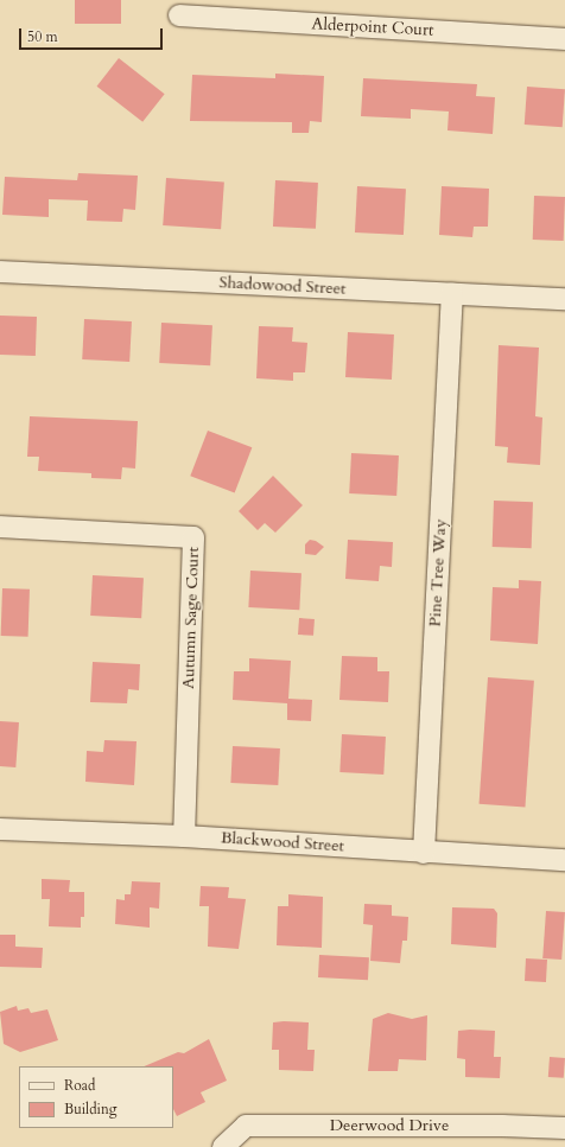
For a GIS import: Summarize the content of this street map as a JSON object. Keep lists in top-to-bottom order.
{
  "streets": {
    "street": [
      "Alderpoint Court",
      "Shadowood Street",
      "Pine Tree Way",
      "Autumn Sage Court",
      "Blackwood Street",
      "Deerwood Drive"
    ]
  },
  "crossings": [
    ["Shadowood Street", "Pine Tree Way"],
    ["Pine Tree Way", "Blackwood Street"],
    ["Autumn Sage Court", "Blackwood Street"]
  ],
  "legend": ["Road", "Building"],
  "scale_bar": "50 m"
}
